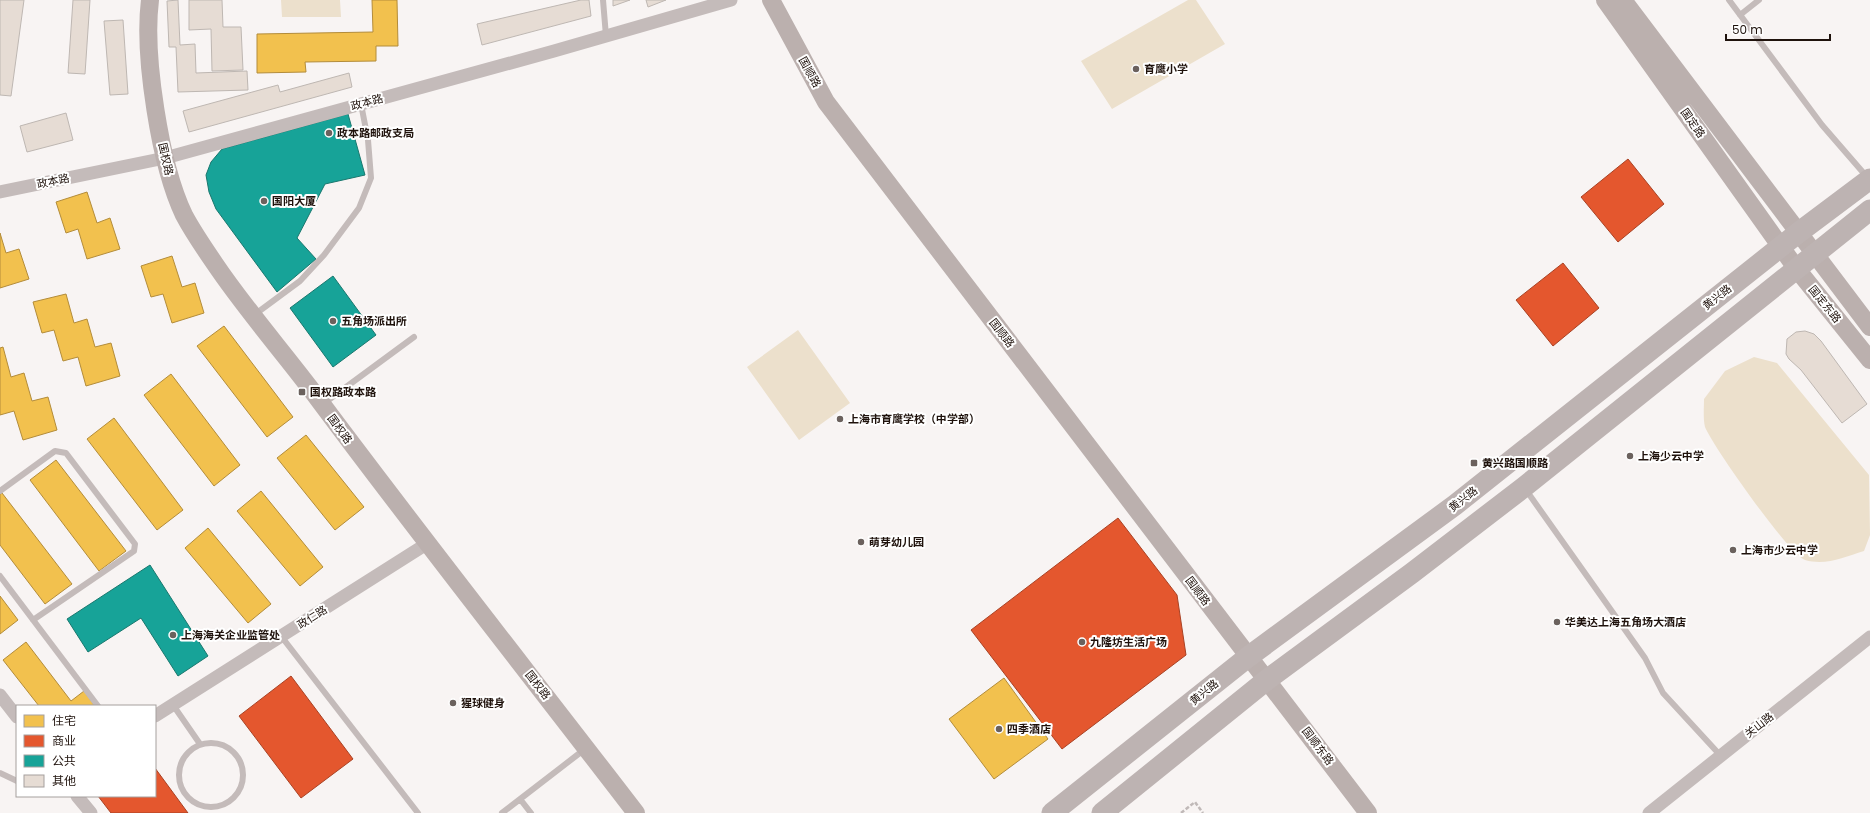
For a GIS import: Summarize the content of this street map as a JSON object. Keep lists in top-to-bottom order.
{
  "streets": {
    "main road": ["黄兴路"],
    "street": [
      "国顺路",
      "政本路",
      "国定路",
      "国权路",
      "国定东路",
      "政仁路",
      "关山路",
      "国顺东路"
    ]
  },
  "crossings": [
    ["国顺路", "黄兴路"],
    ["国顺路", "国顺东路"],
    ["政本路", "国权路"],
    ["国定路", "黄兴路"],
    ["国定路", "国定东路"],
    ["国权路", "政仁路"],
    ["黄兴路", "国定东路"]
  ],
  "places": {
    "other": [
      "育鹰小学",
      "政本路邮政支局",
      "国阳大厦",
      "五角场派出所",
      "上海市育鹰学校（中学部）",
      "上海少云中学",
      "萌芽幼儿园",
      "上海市少云中学",
      "华美达上海五角场大酒店",
      "上海海关企业监管处",
      "九隆坊生活广场",
      "猩球健身",
      "四季酒店"
    ],
    "transit": ["国权路政本路", "黄兴路国顺路"]
  },
  "legend": [
    "住宅",
    "商业",
    "公共",
    "其他"
  ],
  "scale_bar": "50 m"
}
